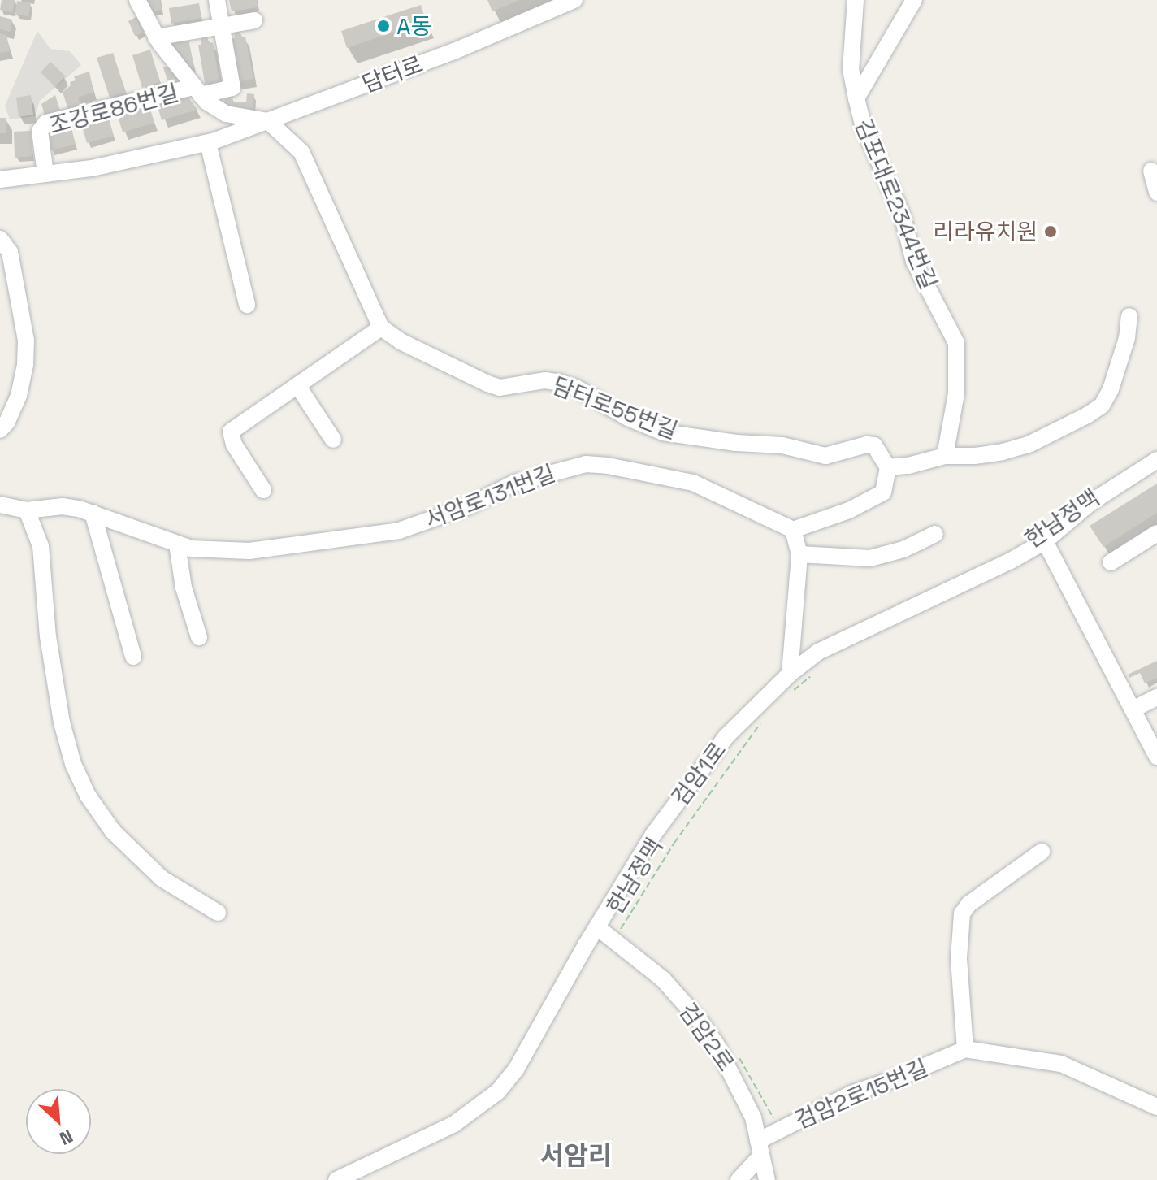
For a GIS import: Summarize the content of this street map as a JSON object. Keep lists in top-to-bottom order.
{
  "streets": {
    "street": [
      "담터로",
      "조강로86번길",
      "김포대로2344번길",
      "담터로55번길",
      "서암로131번길",
      "검암1로",
      "검암2로",
      "검암2로15번길"
    ],
    "path": ["한남정맥"]
  },
  "crossings": [
    ["담터로", "조강로86번길"],
    ["검암1로", "검암2로"],
    ["검암2로", "검암2로15번길"]
  ],
  "districts": ["서암리"],
  "places": ["A동", "리라유치원"],
  "north": "bottom right"
}
